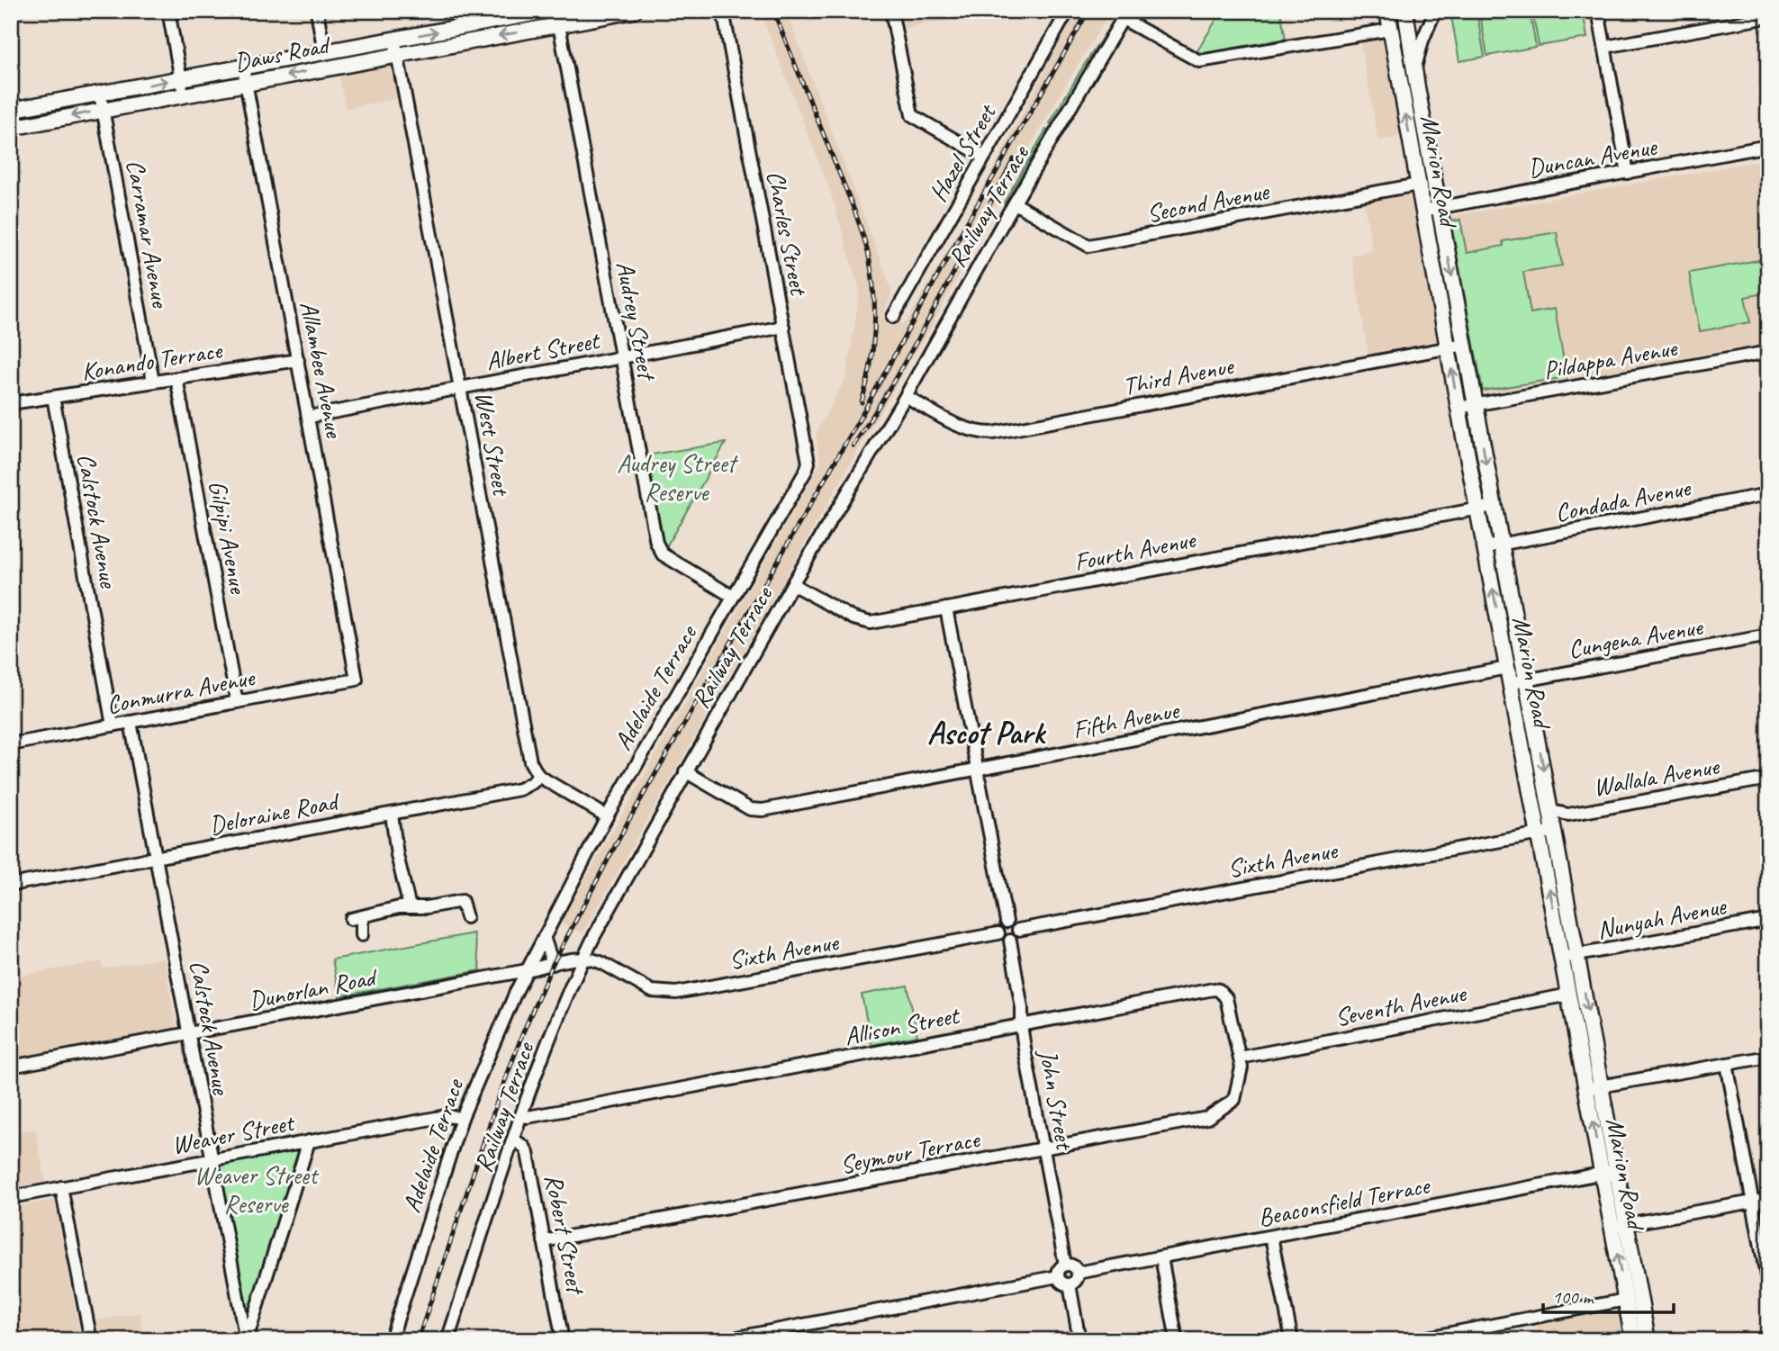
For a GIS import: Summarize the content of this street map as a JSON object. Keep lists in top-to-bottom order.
{
  "streets": {
    "main road": ["Daws Road", "Marion Road"],
    "street": [
      "Hazel Street",
      "Duncan Avenue",
      "Second Avenue",
      "Railway Terrace",
      "Charles Street",
      "Carramar Avenue",
      "Audrey Street",
      "Albert Street",
      "Pildappa Avenue",
      "Konando Terrace",
      "Allambee Avenue",
      "Third Avenue",
      "West Street",
      "Condada Avenue",
      "Calstock Avenue",
      "Gilpipi Avenue",
      "Fourth Avenue",
      "Cungena Avenue",
      "Adelaide Terrace",
      "Conmurra Avenue",
      "Fifth Avenue",
      "Wallala Avenue",
      "Deloraine Road",
      "Sixth Avenue",
      "Nunyah Avenue",
      "Dunorlan Road",
      "Seventh Avenue",
      "Allison Street",
      "John Street",
      "Weaver Street",
      "Seymour Terrace",
      "Beaconsfield Terrace",
      "Robert Street"
    ]
  },
  "crossings": [
    ["Daws Road", "Carramar Avenue"],
    ["Daws Road", "Audrey Street"],
    ["Daws Road", "Allambee Avenue"],
    ["Daws Road", "West Street"],
    ["Duncan Avenue", "Marion Road"],
    ["Marion Road", "Second Avenue"],
    ["Marion Road", "Pildappa Avenue"],
    ["Marion Road", "Third Avenue"],
    ["Marion Road", "Condada Avenue"],
    ["Marion Road", "Fourth Avenue"],
    ["Marion Road", "Cungena Avenue"],
    ["Marion Road", "Fifth Avenue"],
    ["Marion Road", "Wallala Avenue"],
    ["Marion Road", "Sixth Avenue"],
    ["Marion Road", "Nunyah Avenue"],
    ["Marion Road", "Seventh Avenue"],
    ["Marion Road", "Beaconsfield Terrace"],
    ["Second Avenue", "Railway Terrace"],
    ["Railway Terrace", "Third Avenue"],
    ["Railway Terrace", "Fourth Avenue"],
    ["Railway Terrace", "Fifth Avenue"],
    ["Railway Terrace", "Sixth Avenue"],
    ["Railway Terrace", "Dunorlan Road"],
    ["Railway Terrace", "Allison Street"],
    ["Railway Terrace", "Robert Street"],
    ["Charles Street", "Albert Street"],
    ["Charles Street", "Adelaide Terrace"],
    ["Carramar Avenue", "Konando Terrace"],
    ["Audrey Street", "Albert Street"],
    ["Audrey Street", "Adelaide Terrace"],
    ["Albert Street", "Allambee Avenue"],
    ["Albert Street", "West Street"],
    ["Konando Terrace", "Allambee Avenue"],
    ["Konando Terrace", "Calstock Avenue"],
    ["Konando Terrace", "Gilpipi Avenue"],
    ["Allambee Avenue", "Conmurra Avenue"],
    ["West Street", "Deloraine Road"],
    ["Calstock Avenue", "Conmurra Avenue"],
    ["Calstock Avenue", "Deloraine Road"],
    ["Calstock Avenue", "Dunorlan Road"],
    ["Calstock Avenue", "Weaver Street"],
    ["Gilpipi Avenue", "Conmurra Avenue"],
    ["Adelaide Terrace", "Dunorlan Road"],
    ["Adelaide Terrace", "Weaver Street"],
    ["Sixth Avenue", "Dunorlan Road"],
    ["Sixth Avenue", "John Street"],
    ["Seventh Avenue", "Allison Street"],
    ["Seventh Avenue", "Seymour Terrace"],
    ["Allison Street", "John Street"],
    ["Allison Street", "Seymour Terrace"],
    ["John Street", "Seymour Terrace"],
    ["John Street", "Beaconsfield Terrace"],
    ["Seymour Terrace", "Robert Street"]
  ],
  "districts": ["Ascot Park"],
  "parks": ["Audrey Street Reserve", "Weaver Street Reserve"],
  "scale_bar": "100 m"
}
